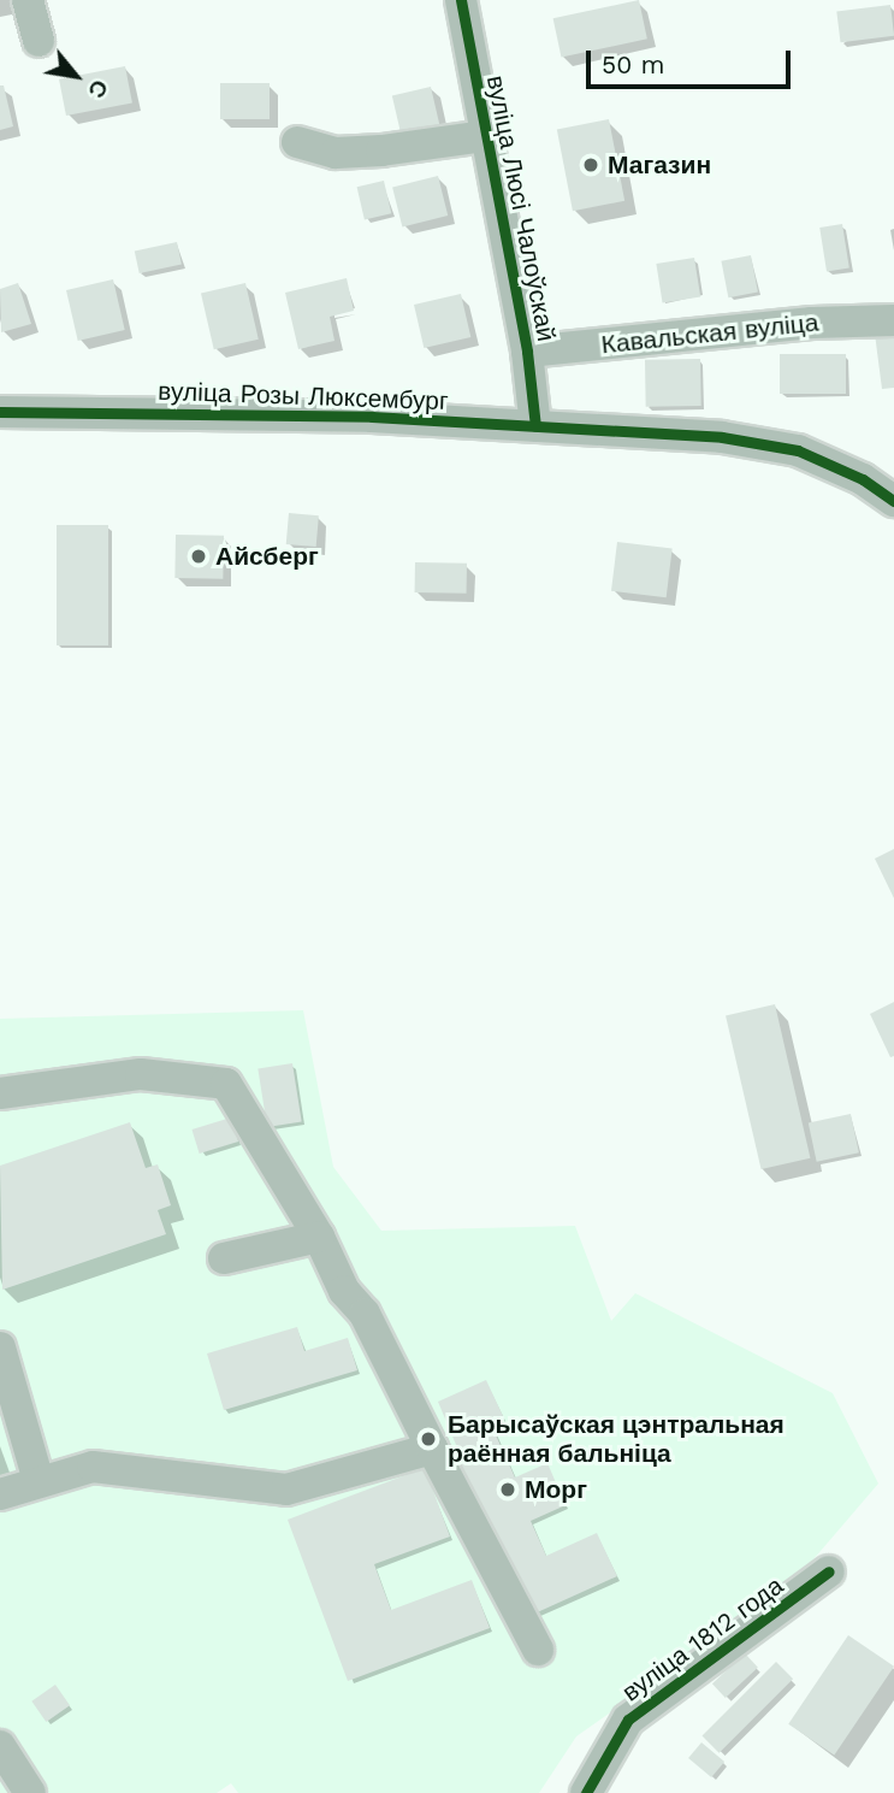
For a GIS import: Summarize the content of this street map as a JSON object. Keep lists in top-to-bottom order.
{
  "streets": {
    "street": [
      "вуліца Люсі Чалоўскай",
      "Кавальская вуліца",
      "вуліца Розы Люксембург",
      "вуліца 1812 года"
    ]
  },
  "crossings": [
    ["вуліца Люсі Чалоўскай", "Кавальская вуліца"],
    ["вуліца Люсі Чалоўскай", "вуліца Розы Люксембург"]
  ],
  "places": [
    "Магазин",
    "Айсберг",
    "Барысаўская цэнтральная раённая бальніца",
    "Морг"
  ],
  "scale_bar": "50 m",
  "north": "bottom right"
}
